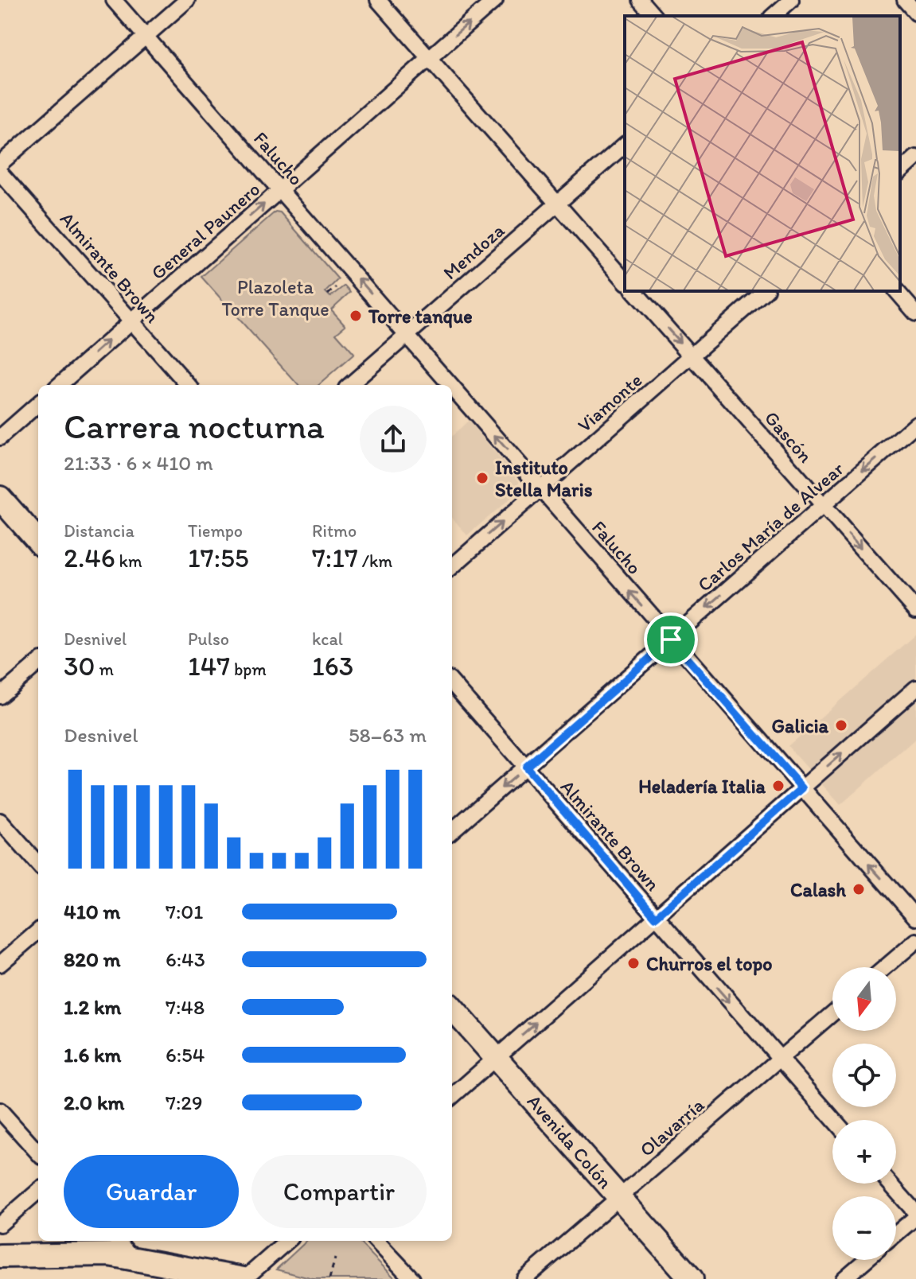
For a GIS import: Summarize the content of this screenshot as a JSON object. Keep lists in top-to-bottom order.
{
  "streets": {
    "main road": ["Avenida Colón"],
    "street": [
      "Falucho",
      "General Paunero",
      "Mendoza",
      "Almirante Brown",
      "Viamonte",
      "Gascón",
      "Carlos María de Alvear",
      "Olavarría"
    ]
  },
  "crossings": [
    ["Falucho", "General Paunero"],
    ["Falucho", "Mendoza"],
    ["Falucho", "Viamonte"],
    ["Falucho", "Carlos María de Alvear"],
    ["General Paunero", "Almirante Brown"],
    ["Almirante Brown", "Carlos María de Alvear"],
    ["Almirante Brown", "Olavarría"],
    ["Viamonte", "Gascón"],
    ["Gascón", "Carlos María de Alvear"],
    ["Olavarría", "Avenida Colón"]
  ],
  "one_way": [
    "Falucho",
    "General Paunero",
    "Gascón",
    "Carlos María de Alvear"
  ],
  "parks": ["Plazoleta Torre Tanque"],
  "places": [
    "Torre tanque",
    "Instituto Stella Maris",
    "Galicia",
    "Heladería Italia",
    "Calash",
    "Churros el topo"
  ],
  "north": "bottom",
  "page": {
    "heading": ["Carrera nocturna", "21:33 · 6 × 410 m"],
    "stats": [
      ["Distancia", "2.46 km"],
      ["Tiempo", "17:55"],
      ["Ritmo", "7:17 /km"],
      ["Desnivel", "30 m"],
      ["Pulso", "147 bpm"],
      ["kcal", "163"]
    ],
    "chart": ["Desnivel", "58–63 m"],
    "list": [
      {
        "name": "410 m",
        "note": "7:01"
      },
      {
        "name": "820 m",
        "note": "6:43"
      },
      {
        "name": "1.2 km",
        "note": "7:48"
      },
      {
        "name": "1.6 km",
        "note": "6:54"
      },
      {
        "name": "2.0 km",
        "note": "7:29"
      }
    ],
    "map_buttons": ["+", "−"],
    "buttons": ["Guardar", "Compartir"]
  }
}
